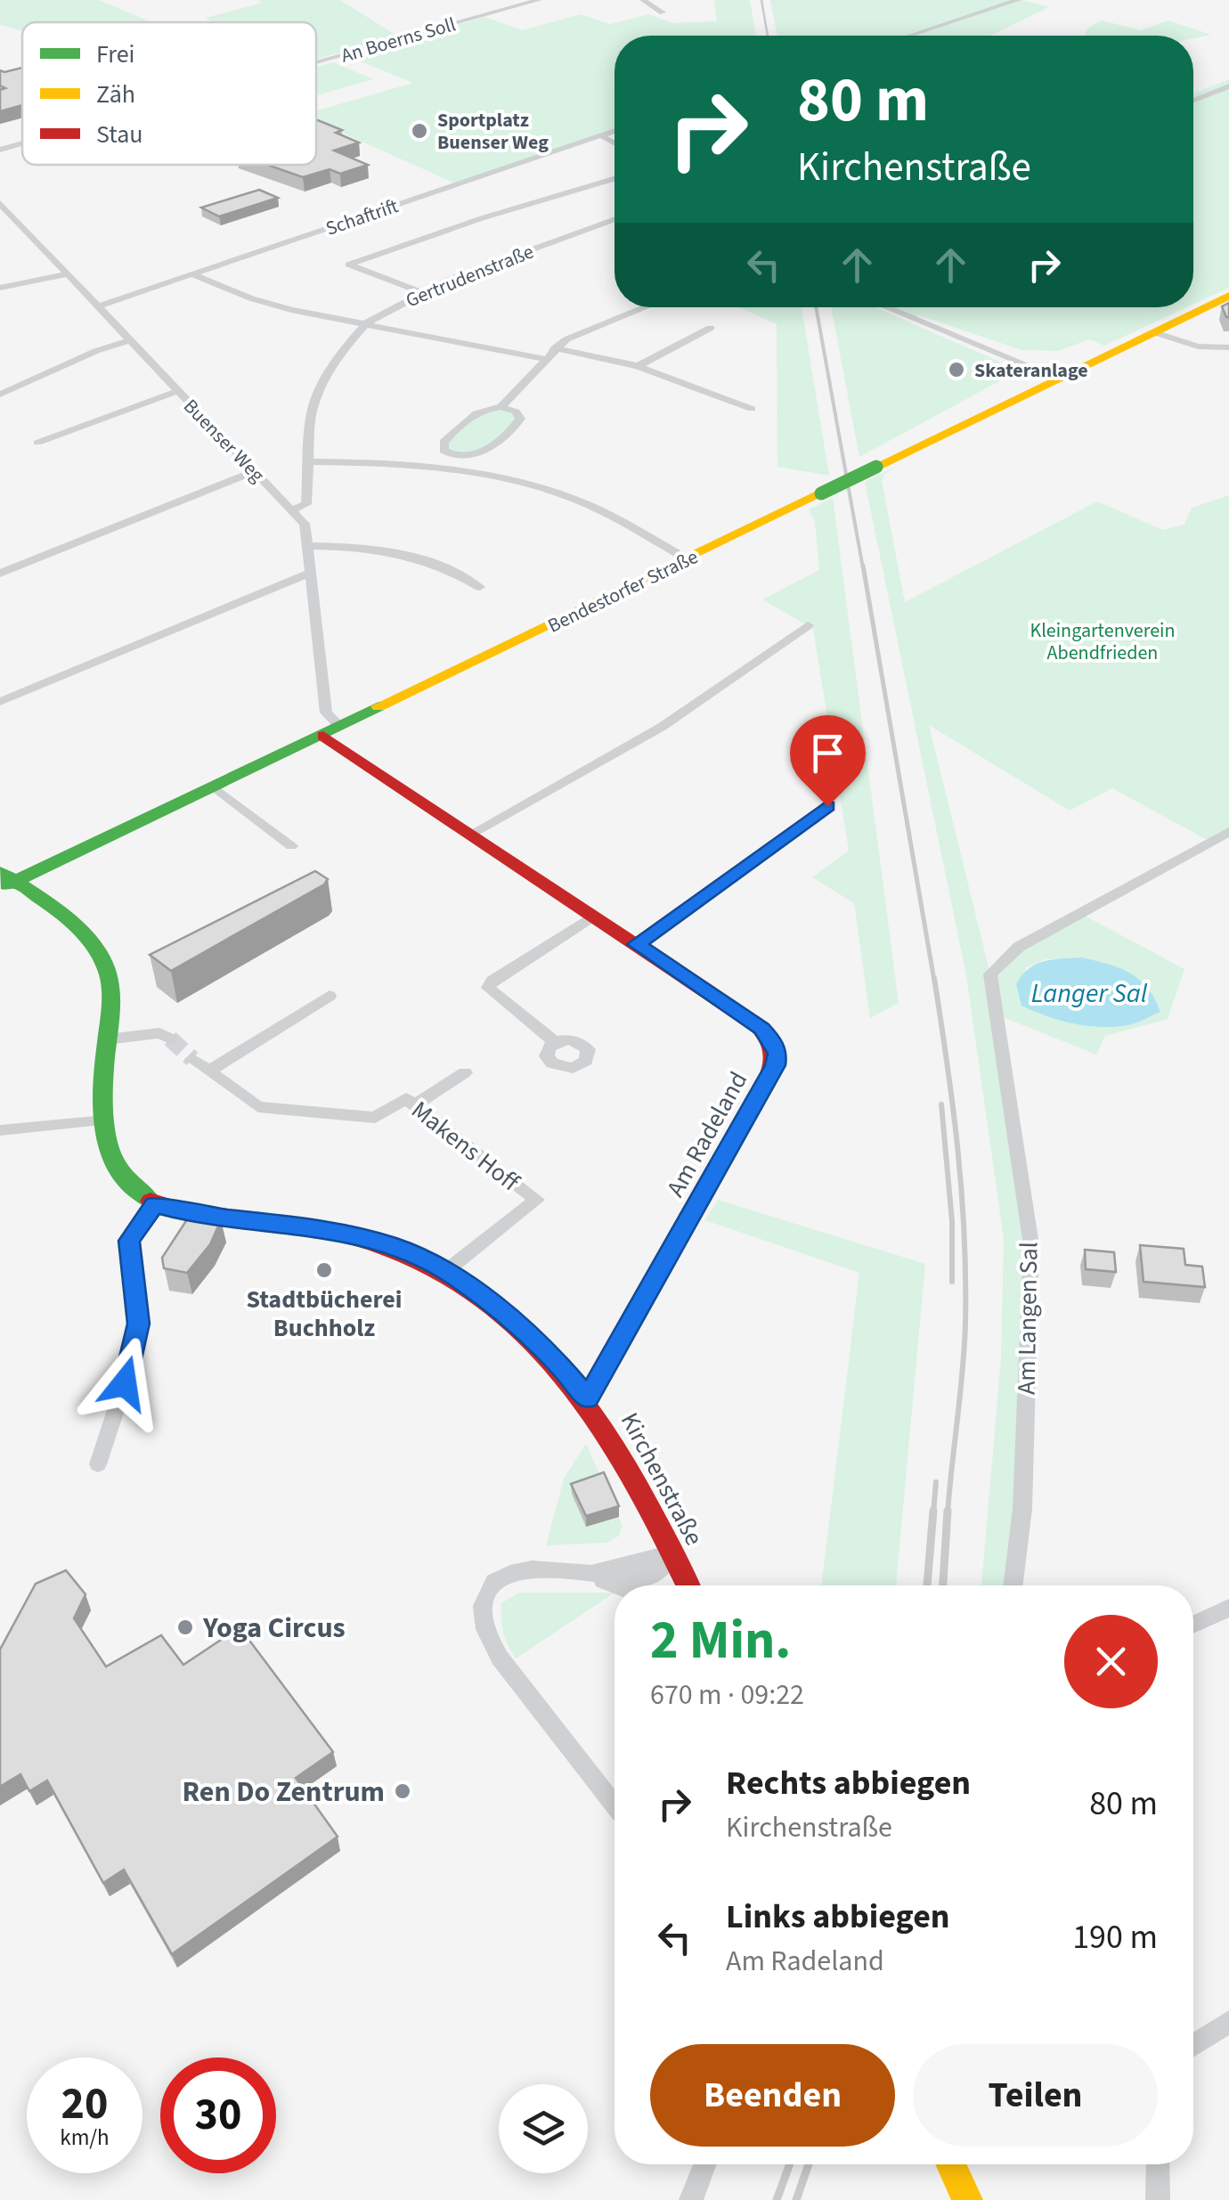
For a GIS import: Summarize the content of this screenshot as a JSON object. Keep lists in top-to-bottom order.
{
  "streets": {
    "street": [
      "An Boerns Soll",
      "Schaftrift",
      "Gertrudenstraße",
      "Buenser Weg",
      "Bendestorfer Straße",
      "Am Radeland",
      "Makens Hoff",
      "Am Langen Sal",
      "Kirchenstraße"
    ]
  },
  "crossings": [
    ["Schaftrift", "Buenser Weg"],
    ["Gertrudenstraße", "Buenser Weg"],
    ["Buenser Weg", "Bendestorfer Straße"],
    ["Buenser Weg", "Am Radeland"],
    ["Bendestorfer Straße", "Am Radeland"],
    ["Am Radeland", "Kirchenstraße"],
    ["Makens Hoff", "Kirchenstraße"]
  ],
  "water": ["Langer Sal"],
  "parks": ["Kleingartenverein Abendfrieden"],
  "places": [
    "Sportplatz Buenser Weg",
    "Skateranlage",
    "Stadtbücherei Buchholz",
    "Yoga Circus",
    "Ren Do Zentrum"
  ],
  "legend": ["Frei", "Zäh", "Stau"],
  "page": {
    "turn": ["80 m", "Kirchenstraße"],
    "heading": ["2 Min.", "670 m · 09:22"],
    "list": [
      {
        "name": "Rechts abbiegen",
        "note": "Kirchenstraße",
        "value": "80 m"
      },
      {
        "name": "Links abbiegen",
        "note": "Am Radeland",
        "value": "190 m"
      }
    ],
    "buttons": ["Beenden", "Teilen"],
    "speed": "20 km/h",
    "limit": "30"
  }
}
